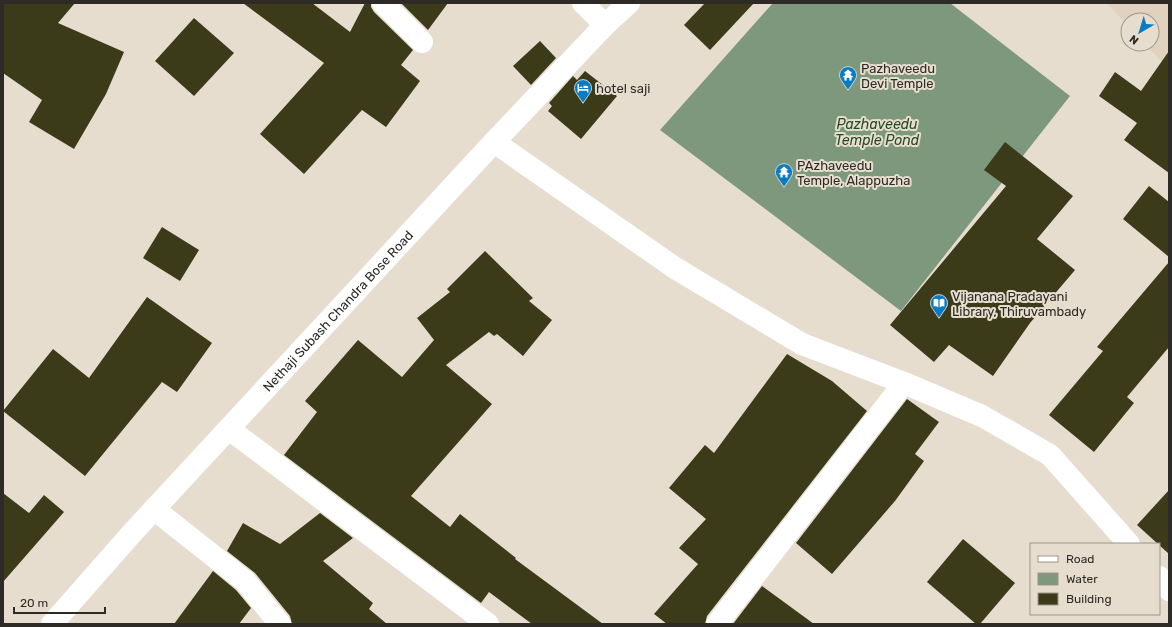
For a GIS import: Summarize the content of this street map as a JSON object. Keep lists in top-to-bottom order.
{
  "streets": {
    "main road": ["Nethaji Subash Chandra Bose Road"]
  },
  "water": ["Pazhaveedu Temple Pond"],
  "places": {
    "temple": ["Pazhaveedu Devi Temple", "PAzhaveedu Temple, Alappuzha"],
    "hotel": ["hotel saji"],
    "library": ["Vijanana Pradayani Library, Thiruvambady"]
  },
  "legend": ["Road", "Water", "Building"],
  "scale_bar": "20 m",
  "north": "bottom left"
}
